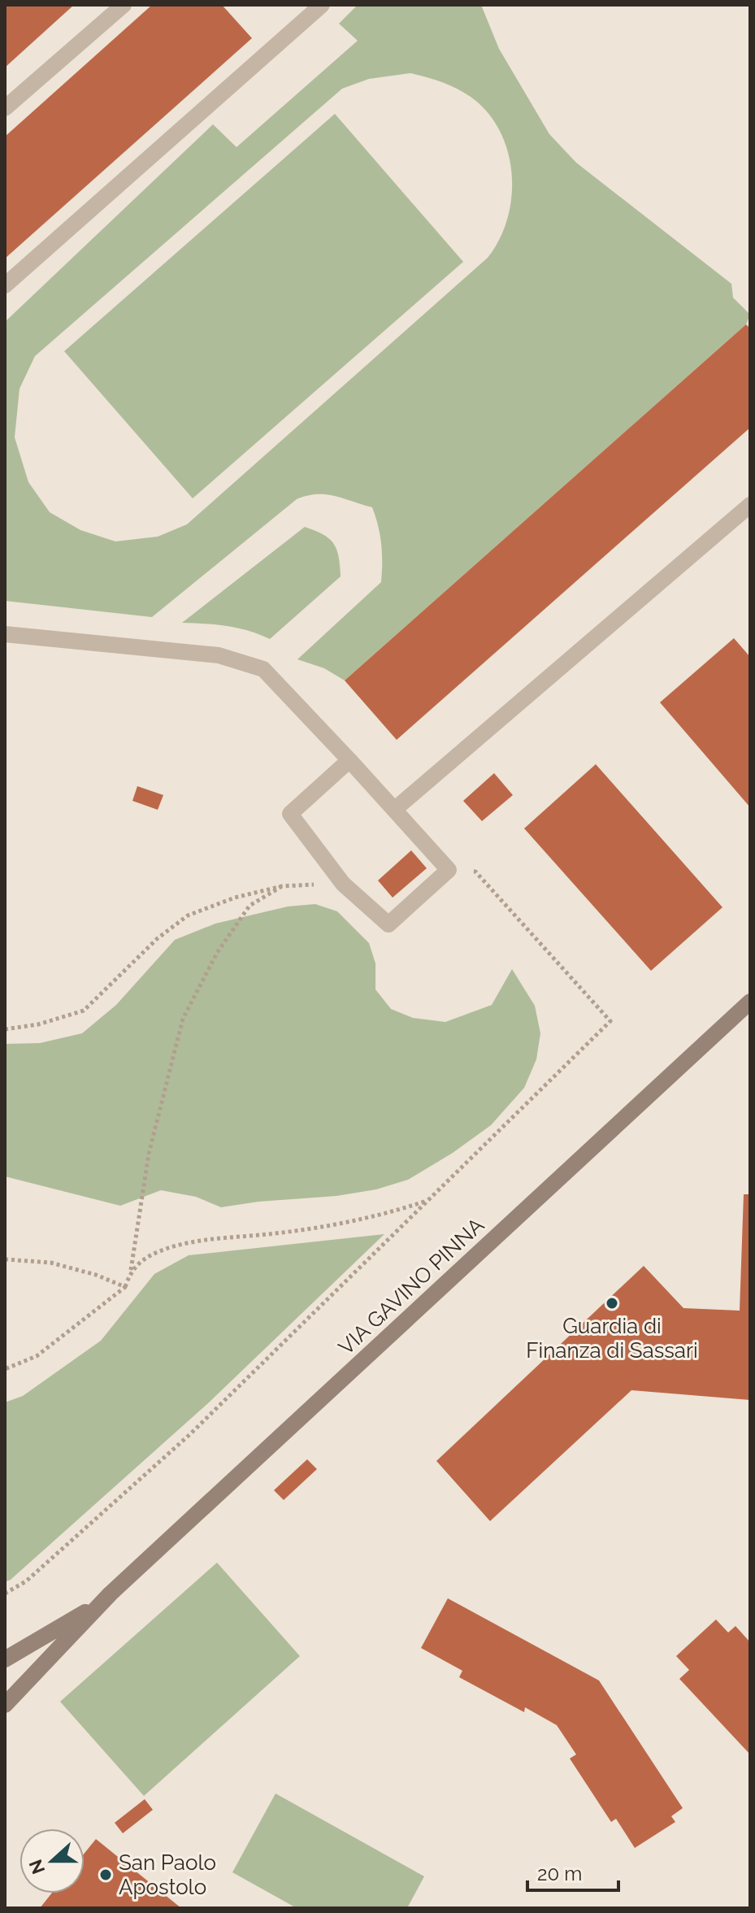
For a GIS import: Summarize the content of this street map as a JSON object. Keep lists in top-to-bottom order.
{
  "streets": {
    "street": ["VIA GAVINO PINNA"]
  },
  "places": ["Guardia di Finanza di Sassari", "San Paolo Apostolo"],
  "scale_bar": "20 m",
  "north": "left"
}
